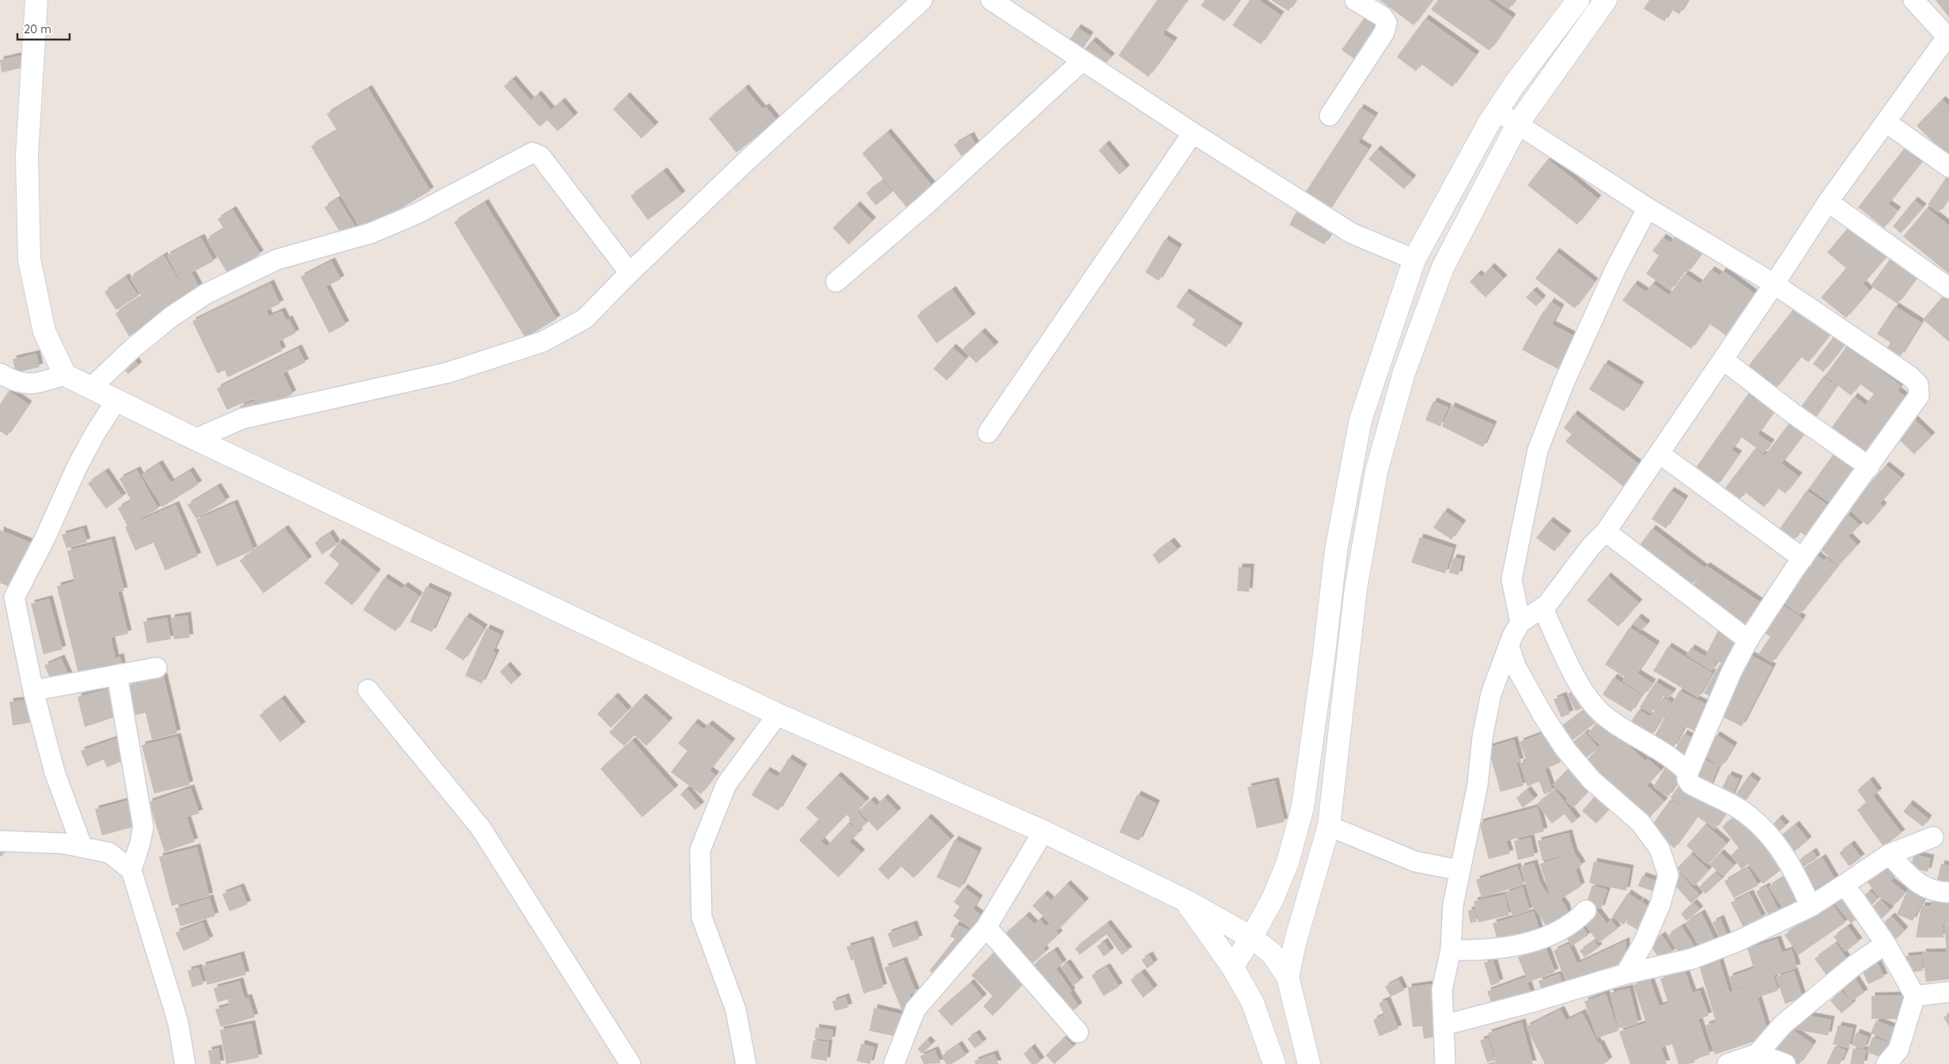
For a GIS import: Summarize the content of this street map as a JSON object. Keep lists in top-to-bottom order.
{
  "scale_bar": "20 m"
}
